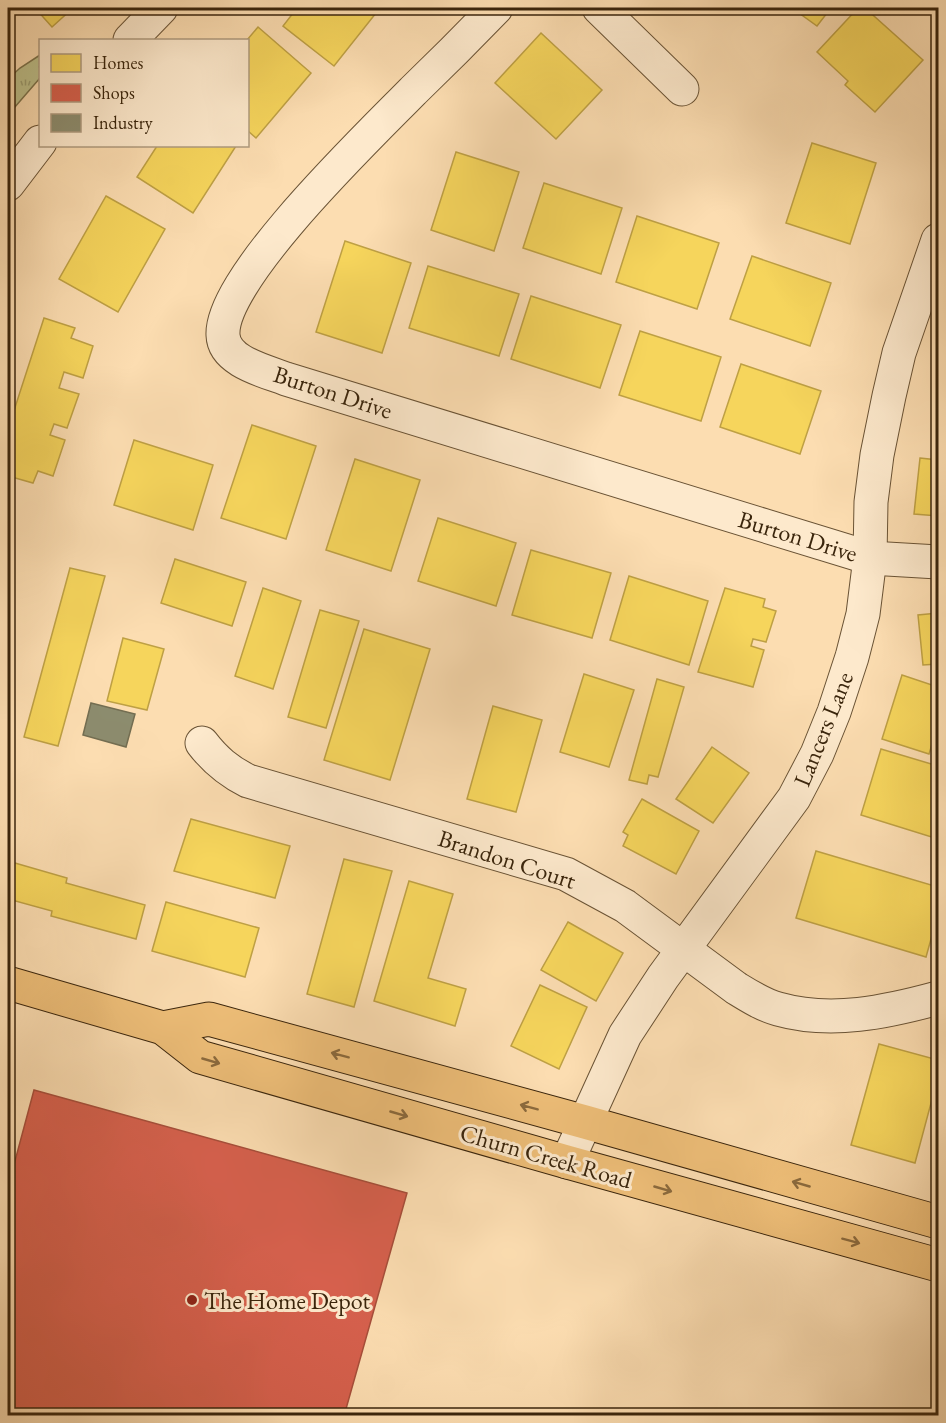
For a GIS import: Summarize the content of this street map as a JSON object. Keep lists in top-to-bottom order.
{
  "streets": {
    "main road": ["Churn Creek Road"],
    "street": ["Burton Drive", "Lancers Lane", "Brandon Court"]
  },
  "crossings": [
    ["Burton Drive", "Lancers Lane"],
    ["Lancers Lane", "Brandon Court"],
    ["Lancers Lane", "Churn Creek Road"]
  ],
  "places": ["The Home Depot"],
  "legend": ["Homes", "Shops", "Industry"]
}
